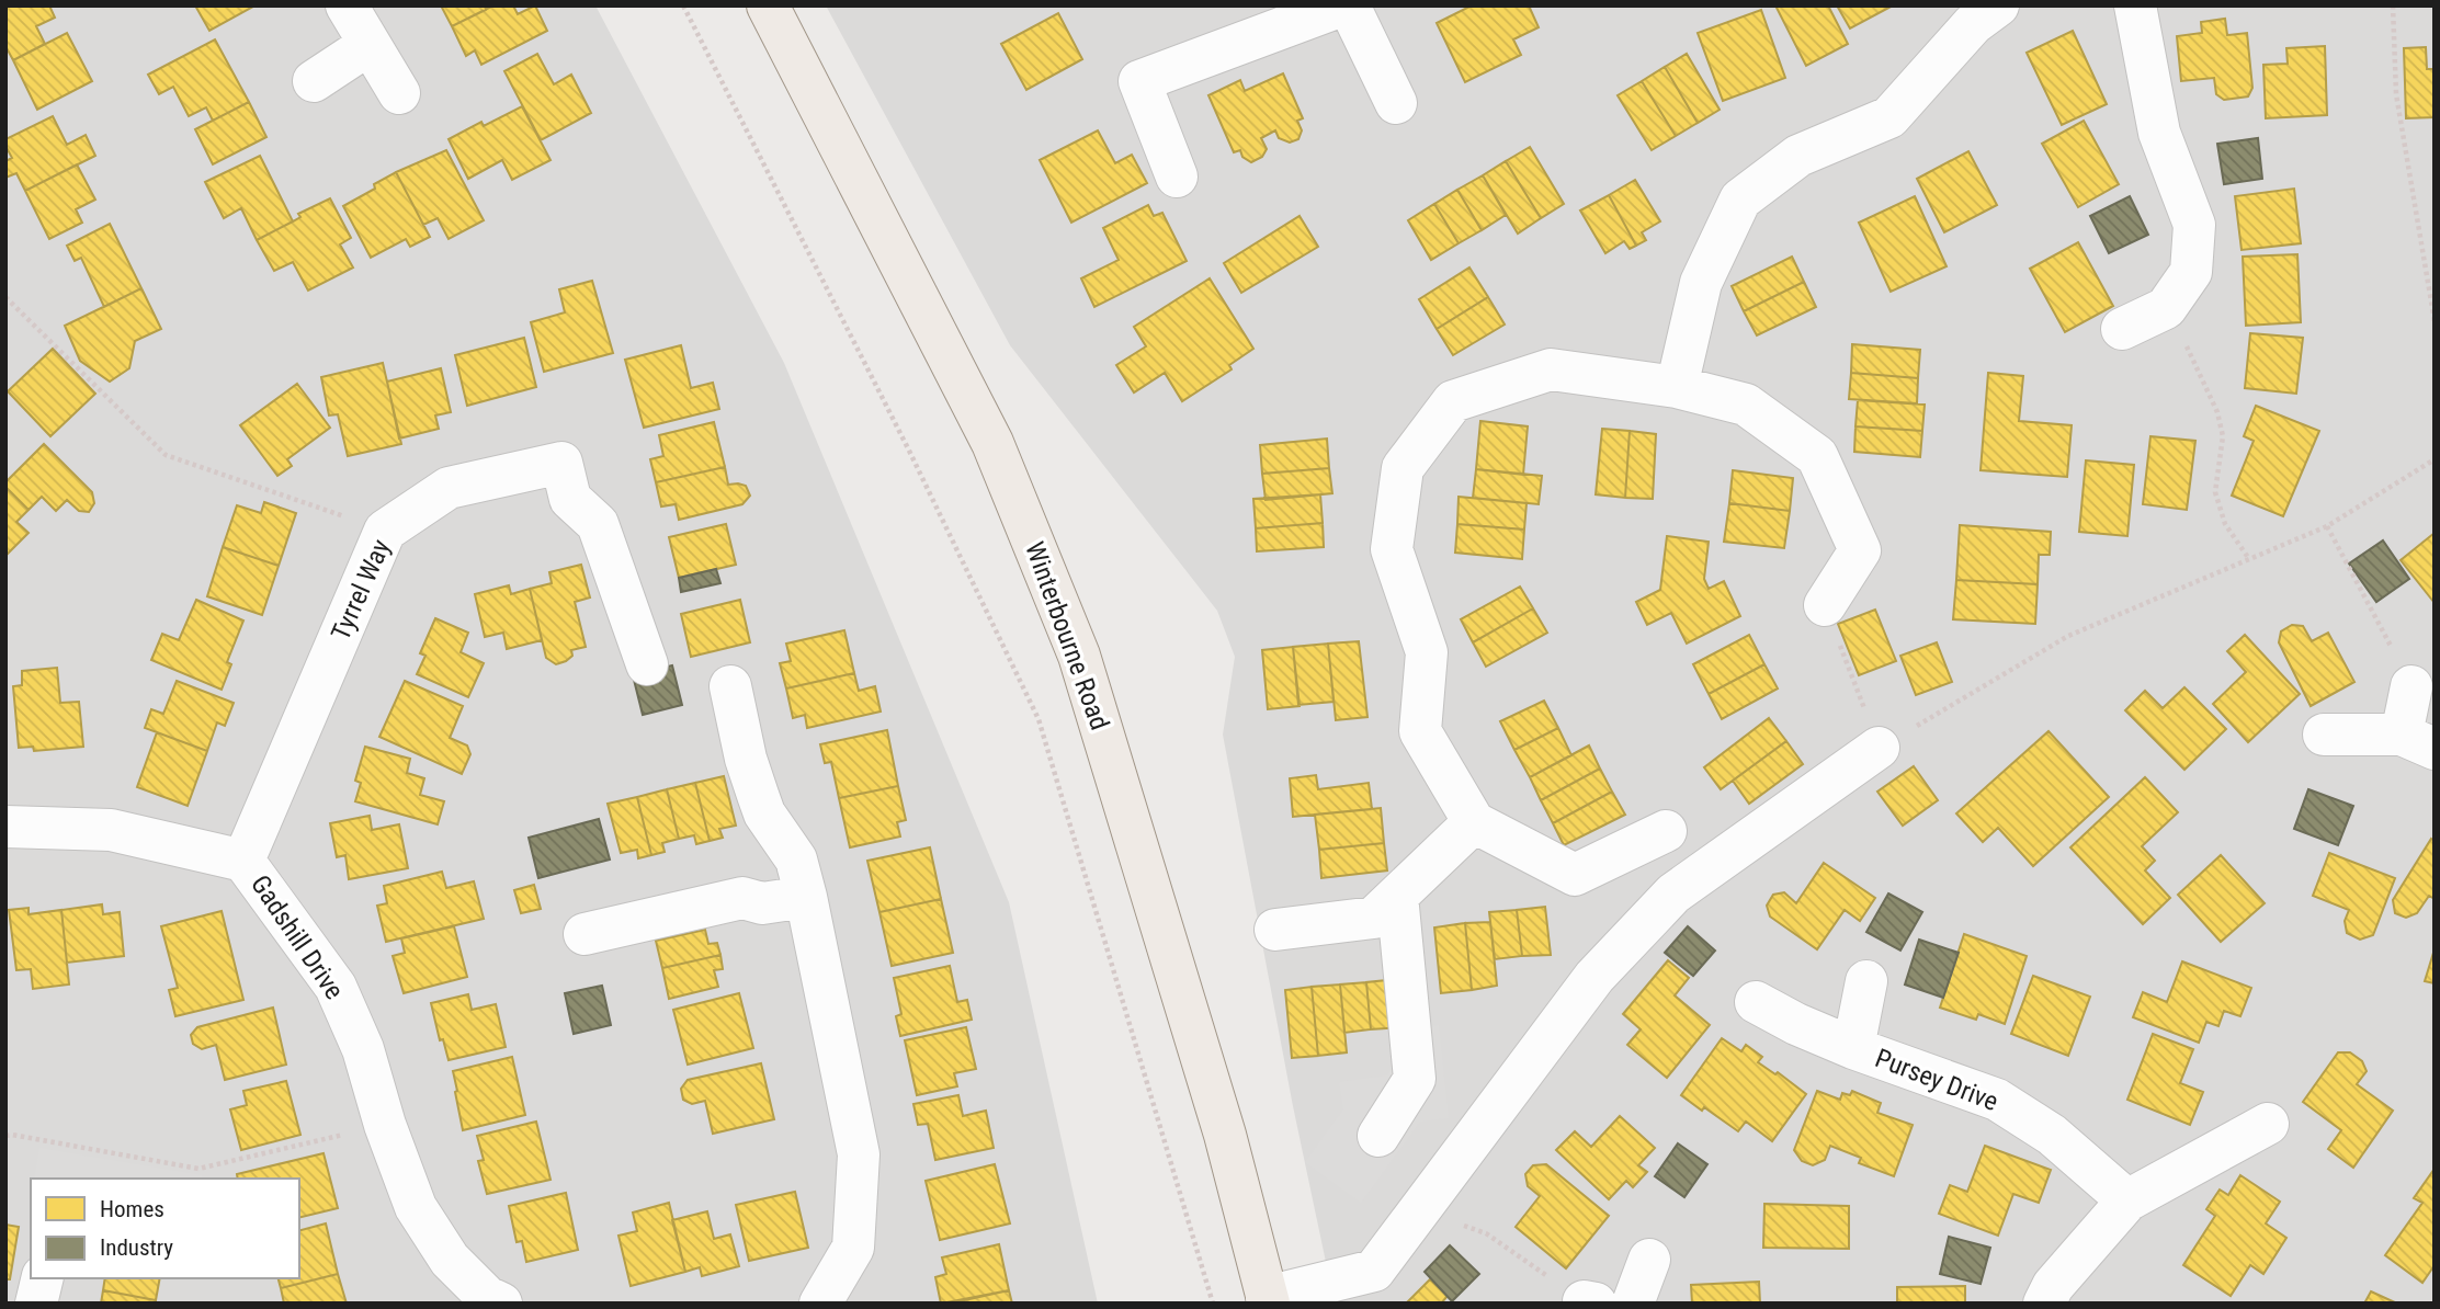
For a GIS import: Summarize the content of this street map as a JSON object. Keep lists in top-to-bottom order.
{
  "streets": {
    "main road": ["Winterbourne Road"],
    "street": ["Tyrrel Way", "Gadshill Drive", "Pursey Drive"]
  },
  "crossings": [
    ["Tyrrel Way", "Gadshill Drive"]
  ],
  "legend": ["Homes", "Industry"]
}
